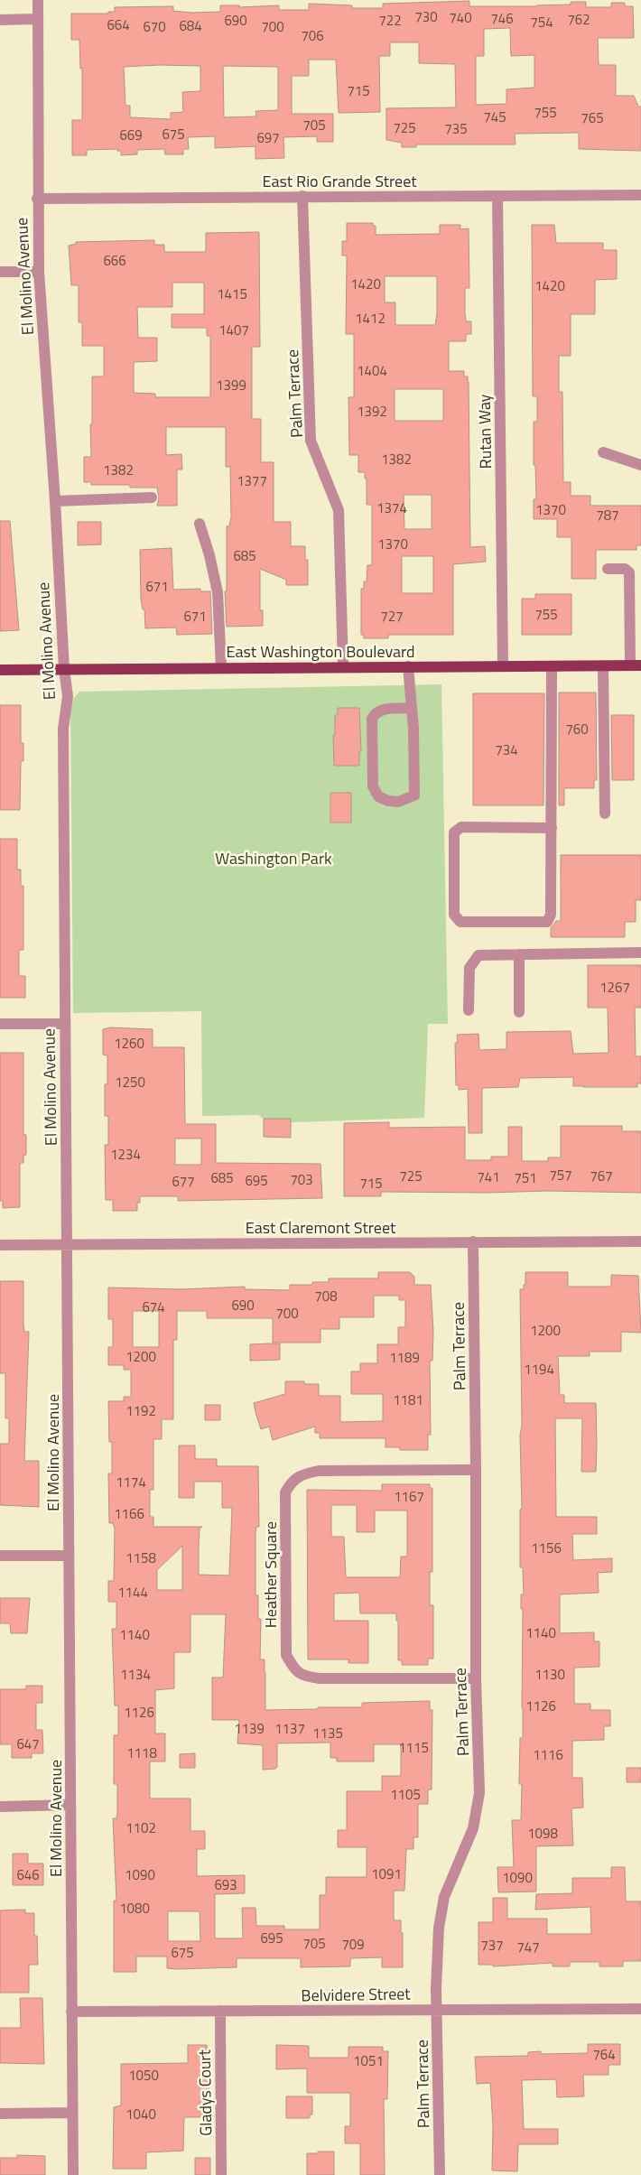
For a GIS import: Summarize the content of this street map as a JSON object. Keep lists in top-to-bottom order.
{
  "streets": {
    "main road": ["East Washington Boulevard"],
    "street": [
      "East Rio Grande Street",
      "El Molino Avenue",
      "Palm Terrace",
      "Rutan Way",
      "East Claremont Street",
      "Heather Square",
      "Belvidere Street",
      "Gladys Court"
    ]
  },
  "crossings": [
    ["East Rio Grande Street", "El Molino Avenue"],
    ["East Rio Grande Street", "Palm Terrace"],
    ["East Rio Grande Street", "Rutan Way"],
    ["El Molino Avenue", "East Washington Boulevard"],
    ["El Molino Avenue", "East Claremont Street"],
    ["El Molino Avenue", "Belvidere Street"],
    ["Palm Terrace", "East Washington Boulevard"],
    ["Palm Terrace", "East Claremont Street"],
    ["Palm Terrace", "Heather Square"],
    ["Palm Terrace", "Belvidere Street"],
    ["Rutan Way", "East Washington Boulevard"],
    ["Belvidere Street", "Gladys Court"]
  ],
  "parks": ["Washington Park"],
  "house_numbers": [
    "730",
    "740",
    "746",
    "762",
    "690",
    "722",
    "754",
    "664",
    "684",
    "670",
    "700",
    "706",
    "715",
    "755",
    "745",
    "765",
    "705",
    "725",
    "735",
    "675",
    "669",
    "697",
    "666",
    "1420",
    "1420",
    "1415",
    "1412",
    "1407",
    "1404",
    "1399",
    "1392",
    "1382",
    "1382",
    "1377",
    "1374",
    "1370",
    "787",
    "1370",
    "685",
    "671",
    "755",
    "671",
    "727",
    "760",
    "734",
    "1267",
    "1260",
    "1250",
    "1234",
    "757",
    "725",
    "767",
    "741",
    "685",
    "751",
    "703",
    "695",
    "677",
    "715",
    "708",
    "690",
    "674",
    "700",
    "1200",
    "1200",
    "1189",
    "1194",
    "1181",
    "1192",
    "1174",
    "1167",
    "1166",
    "1156",
    "1158",
    "1144",
    "1140",
    "1140",
    "1134",
    "1130",
    "1126",
    "1126",
    "1139",
    "1137",
    "1135",
    "647",
    "1115",
    "1118",
    "1116",
    "1105",
    "1102",
    "1098",
    "1091",
    "646",
    "1090",
    "1090",
    "693",
    "1080",
    "695",
    "705",
    "709",
    "737",
    "747",
    "675",
    "764",
    "1051",
    "1050",
    "1040"
  ]
}
